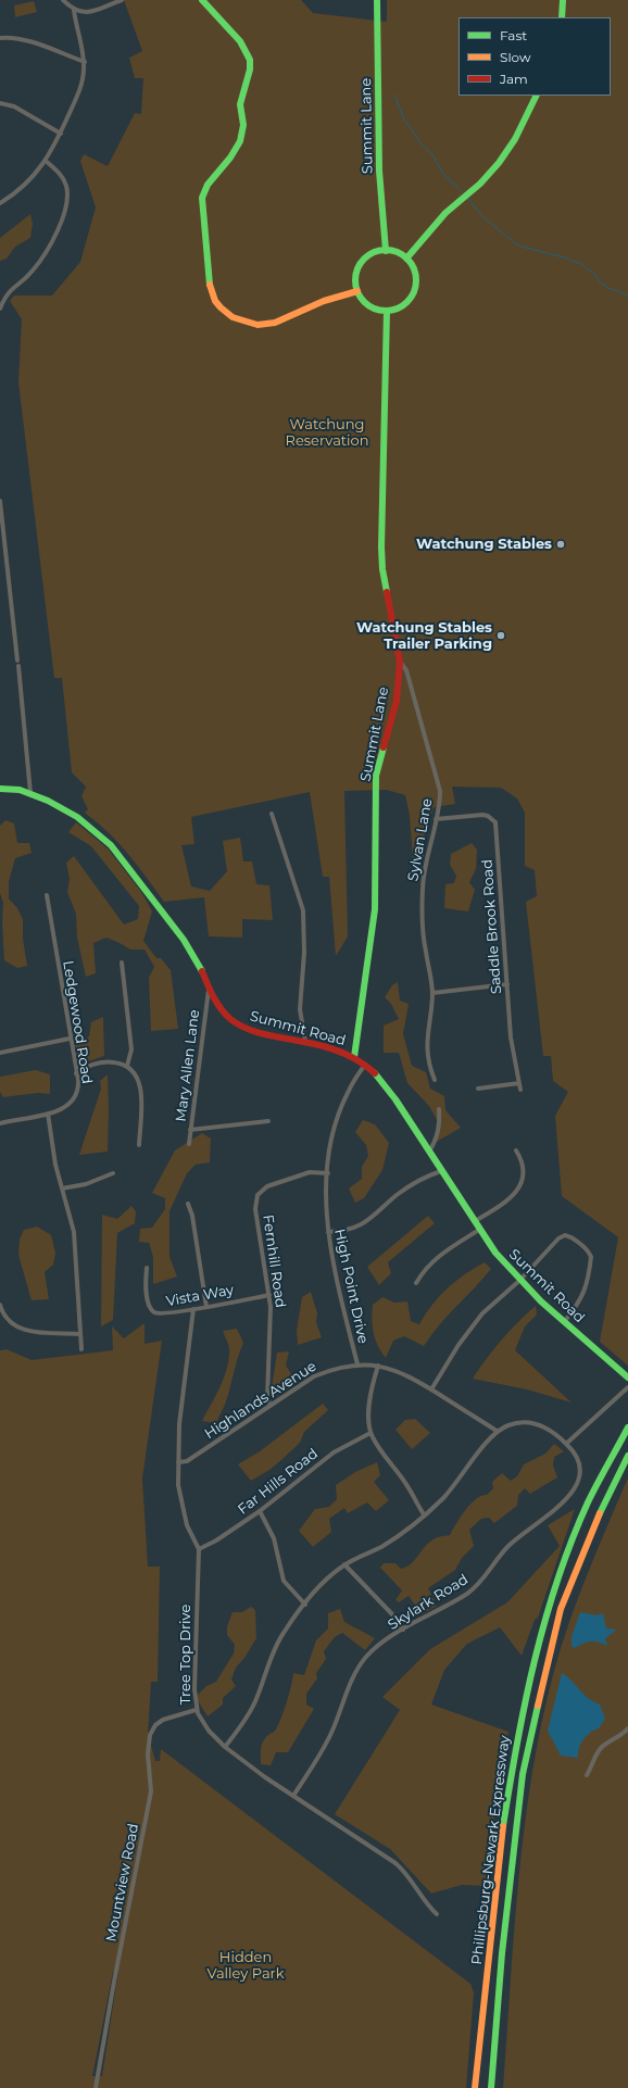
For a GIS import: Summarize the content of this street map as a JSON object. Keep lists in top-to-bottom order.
{
  "streets": {
    "main road": ["Summit Lane", "Summit Road", "Phillipsburg-Newark Expressway"],
    "street": [
      "Sylvan Lane",
      "Saddle Brook Road",
      "Ledgewood Road",
      "Mary Allen Lane",
      "Fernhill Road",
      "High Point Drive",
      "Vista Way",
      "Highlands Avenue",
      "Far Hills Road",
      "Skylark Road",
      "Tree Top Drive",
      "Mountview Road"
    ]
  },
  "crossings": [
    ["Summit Lane", "Sylvan Lane"],
    ["Summit Lane", "Summit Road"],
    ["Sylvan Lane", "Saddle Brook Road"],
    ["Summit Road", "Mary Allen Lane"],
    ["Summit Road", "High Point Drive"],
    ["Fernhill Road", "High Point Drive"],
    ["Fernhill Road", "Vista Way"],
    ["Fernhill Road", "Highlands Avenue"],
    ["High Point Drive", "Highlands Avenue"],
    ["Vista Way", "Tree Top Drive"],
    ["Highlands Avenue", "Skylark Road"],
    ["Highlands Avenue", "Tree Top Drive"],
    ["Far Hills Road", "Tree Top Drive"],
    ["Skylark Road", "Tree Top Drive"],
    ["Tree Top Drive", "Mountview Road"]
  ],
  "parks": ["Watchung Reservation", "Hidden Valley Park"],
  "places": ["Watchung Stables", "Watchung Stables Trailer Parking"],
  "legend": ["Fast", "Slow", "Jam"]
}
